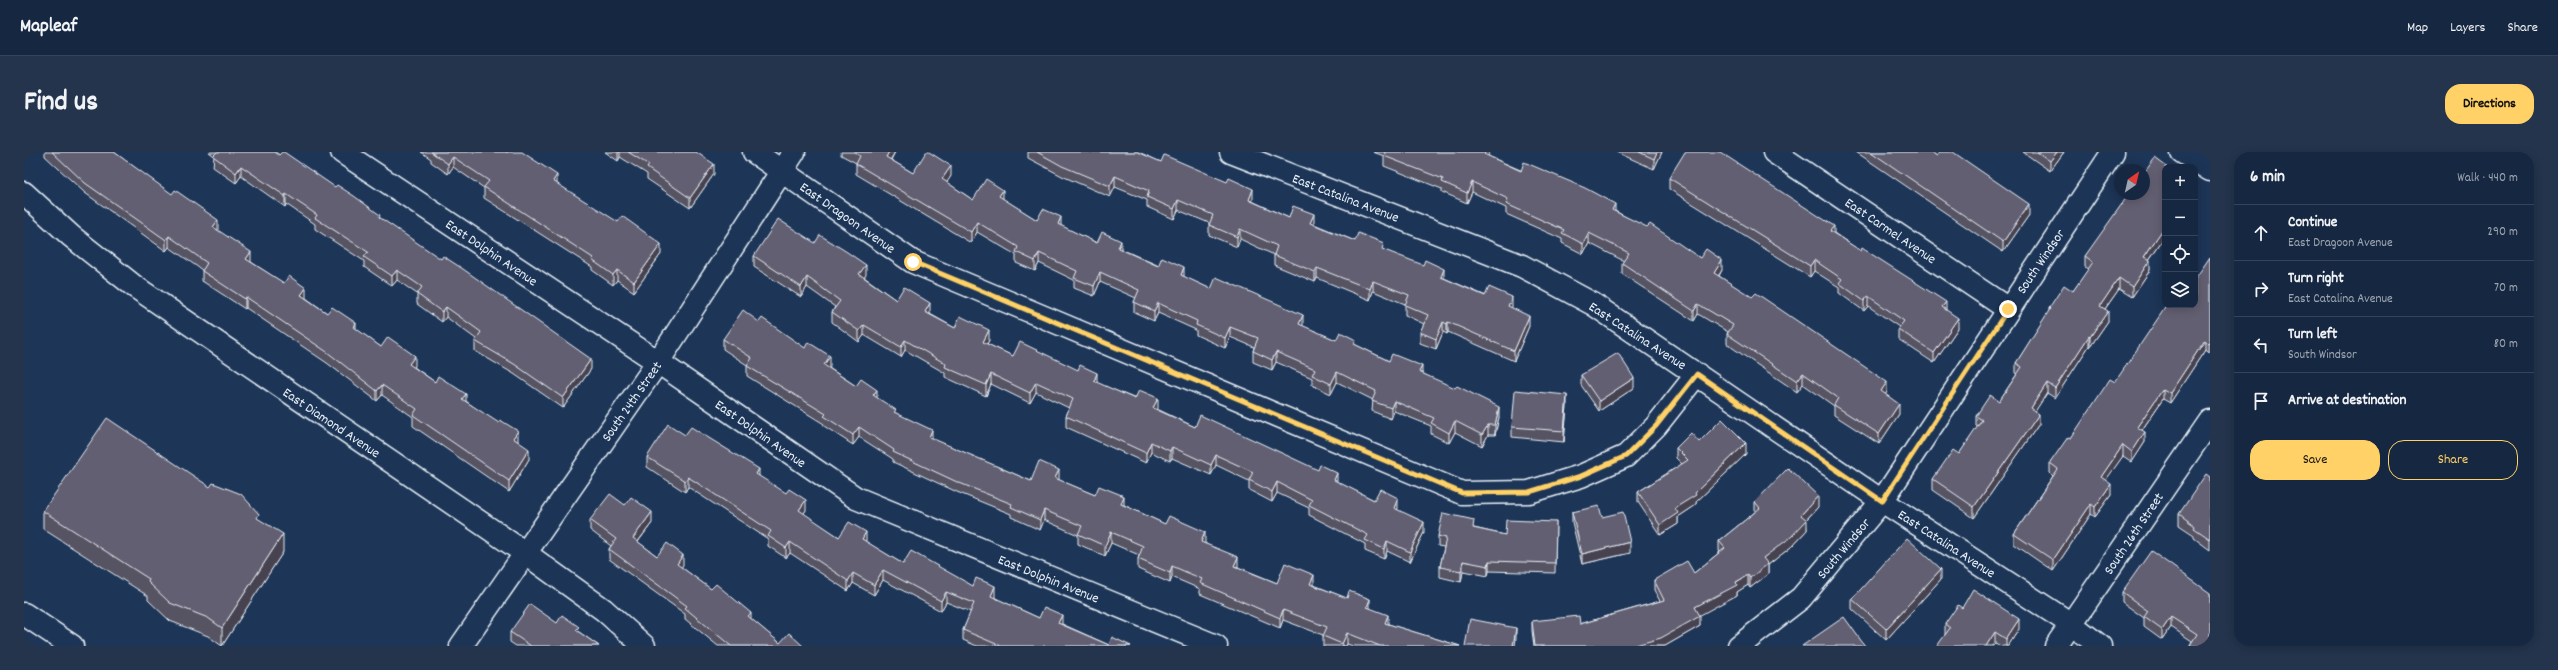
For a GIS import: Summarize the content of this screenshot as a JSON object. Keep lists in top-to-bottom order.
{
  "streets": {
    "street": [
      "East Catalina Avenue",
      "East Dragoon Avenue",
      "East Carmel Avenue",
      "East Dolphin Avenue",
      "South Windsor",
      "South 24th Street",
      "East Diamond Avenue",
      "South 26th Street"
    ]
  },
  "crossings": [
    ["East Catalina Avenue", "East Dragoon Avenue"],
    ["East Catalina Avenue", "South Windsor"],
    ["East Catalina Avenue", "South 26th Street"],
    ["East Dragoon Avenue", "South 24th Street"],
    ["East Carmel Avenue", "South Windsor"],
    ["East Dolphin Avenue", "South 24th Street"],
    ["South 24th Street", "East Diamond Avenue"]
  ],
  "north": "top right",
  "page": {
    "header": "Mapleaf",
    "nav": ["Map", "Layers", "Share"],
    "title": "Find us",
    "buttons": [
      "Directions",
      ["Save", "Share"]
    ],
    "heading": ["6 min", "Walk · 440 m"],
    "map_buttons": ["+", "−"],
    "list": [
      ["Continue", "East Dragoon Avenue", "290 m"],
      ["Turn right", "East Catalina Avenue", "70 m"],
      ["Turn left", "South Windsor", "80 m"],
      "Arrive at destination"
    ]
  }
}
